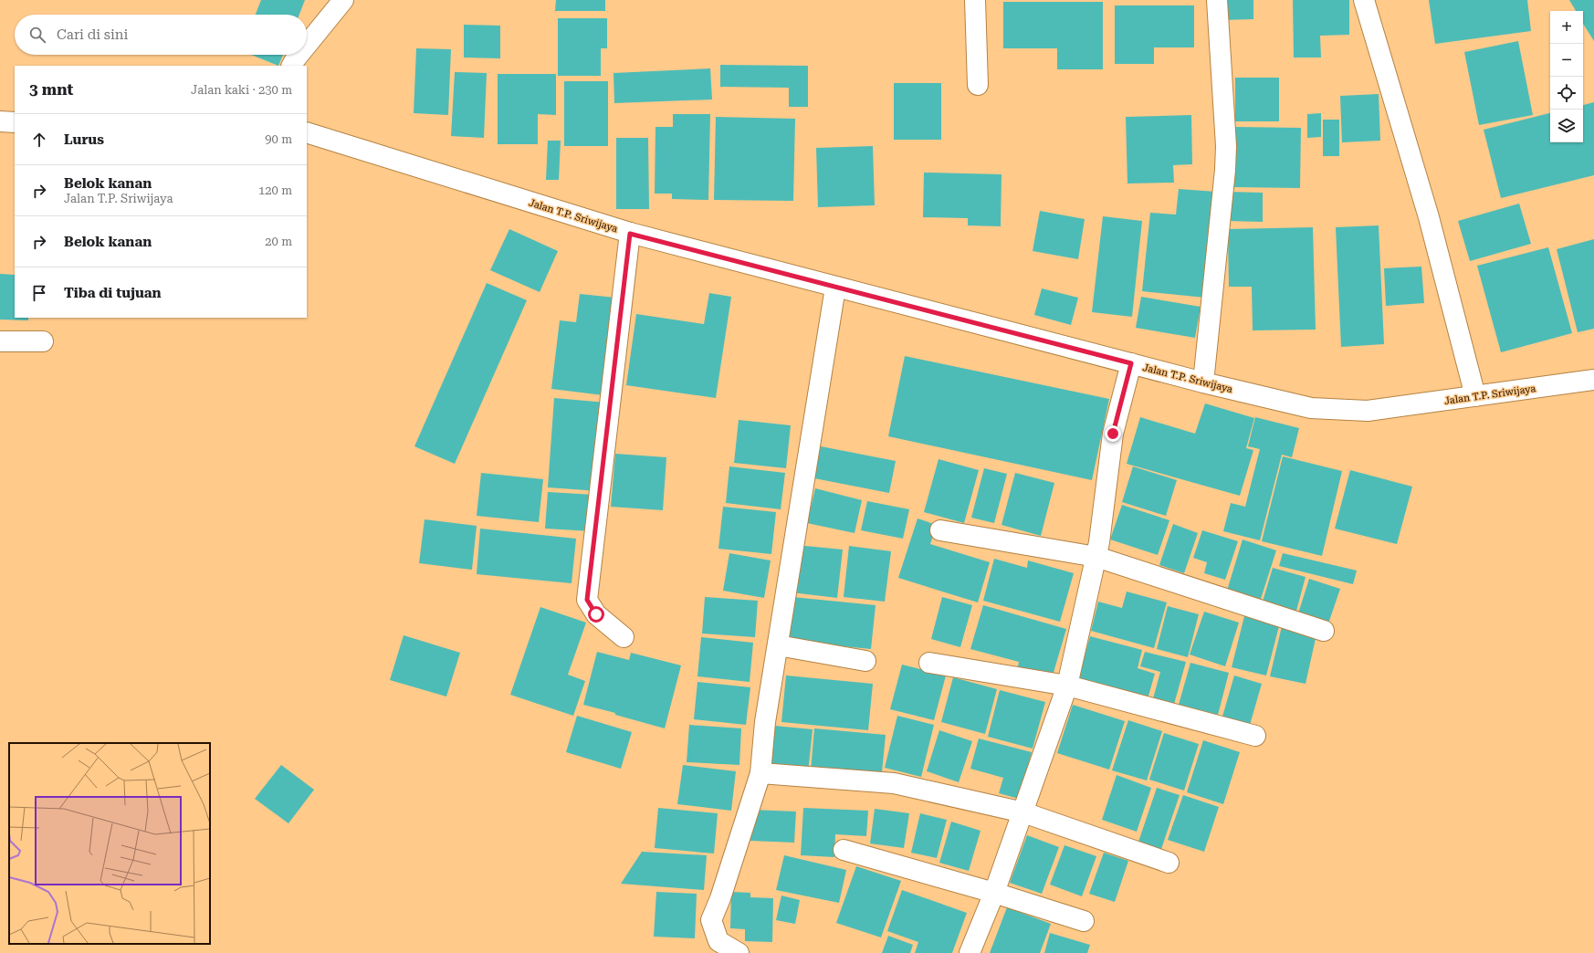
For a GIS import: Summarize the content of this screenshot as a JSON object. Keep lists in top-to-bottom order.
{
  "streets": {
    "street": ["Jalan T.P. Sriwijaya"]
  },
  "page": {
    "map_buttons": ["+", "−"],
    "search": "Cari di sini",
    "heading": ["3 mnt", "Jalan kaki · 230 m"],
    "list": [
      ["Lurus", "90 m"],
      ["Belok kanan", "Jalan T.P. Sriwijaya", "120 m"],
      ["Belok kanan", "20 m"],
      "Tiba di tujuan"
    ]
  }
}
